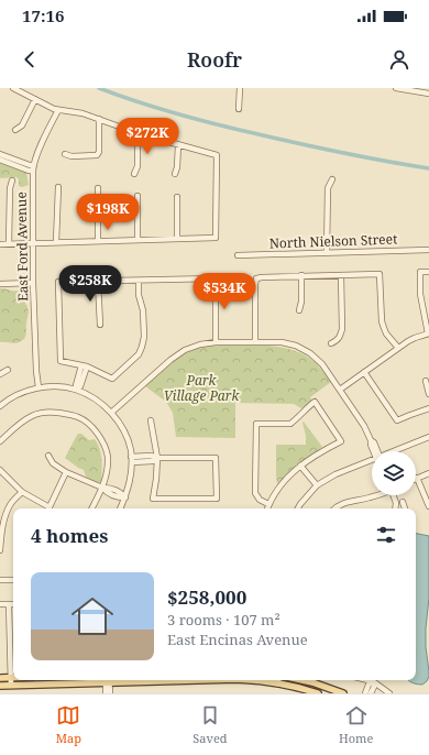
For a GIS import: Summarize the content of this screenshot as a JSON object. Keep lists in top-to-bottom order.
{
  "streets": {
    "street": ["North Nielson Street", "East Ford Avenue"]
  },
  "parks": ["Park Village Park"],
  "page": {
    "status": "17:16",
    "header": "Roofr",
    "price": [
      "$272K",
      "$198K",
      "$258K",
      "$534K"
    ],
    "heading": "4 homes",
    "list": [
      {
        "name": "$258,000",
        "note": "3 rooms · 107 m² · East Encinas Avenue"
      }
    ],
    "tabs": ["Map", "Saved", "Home"]
  }
}
